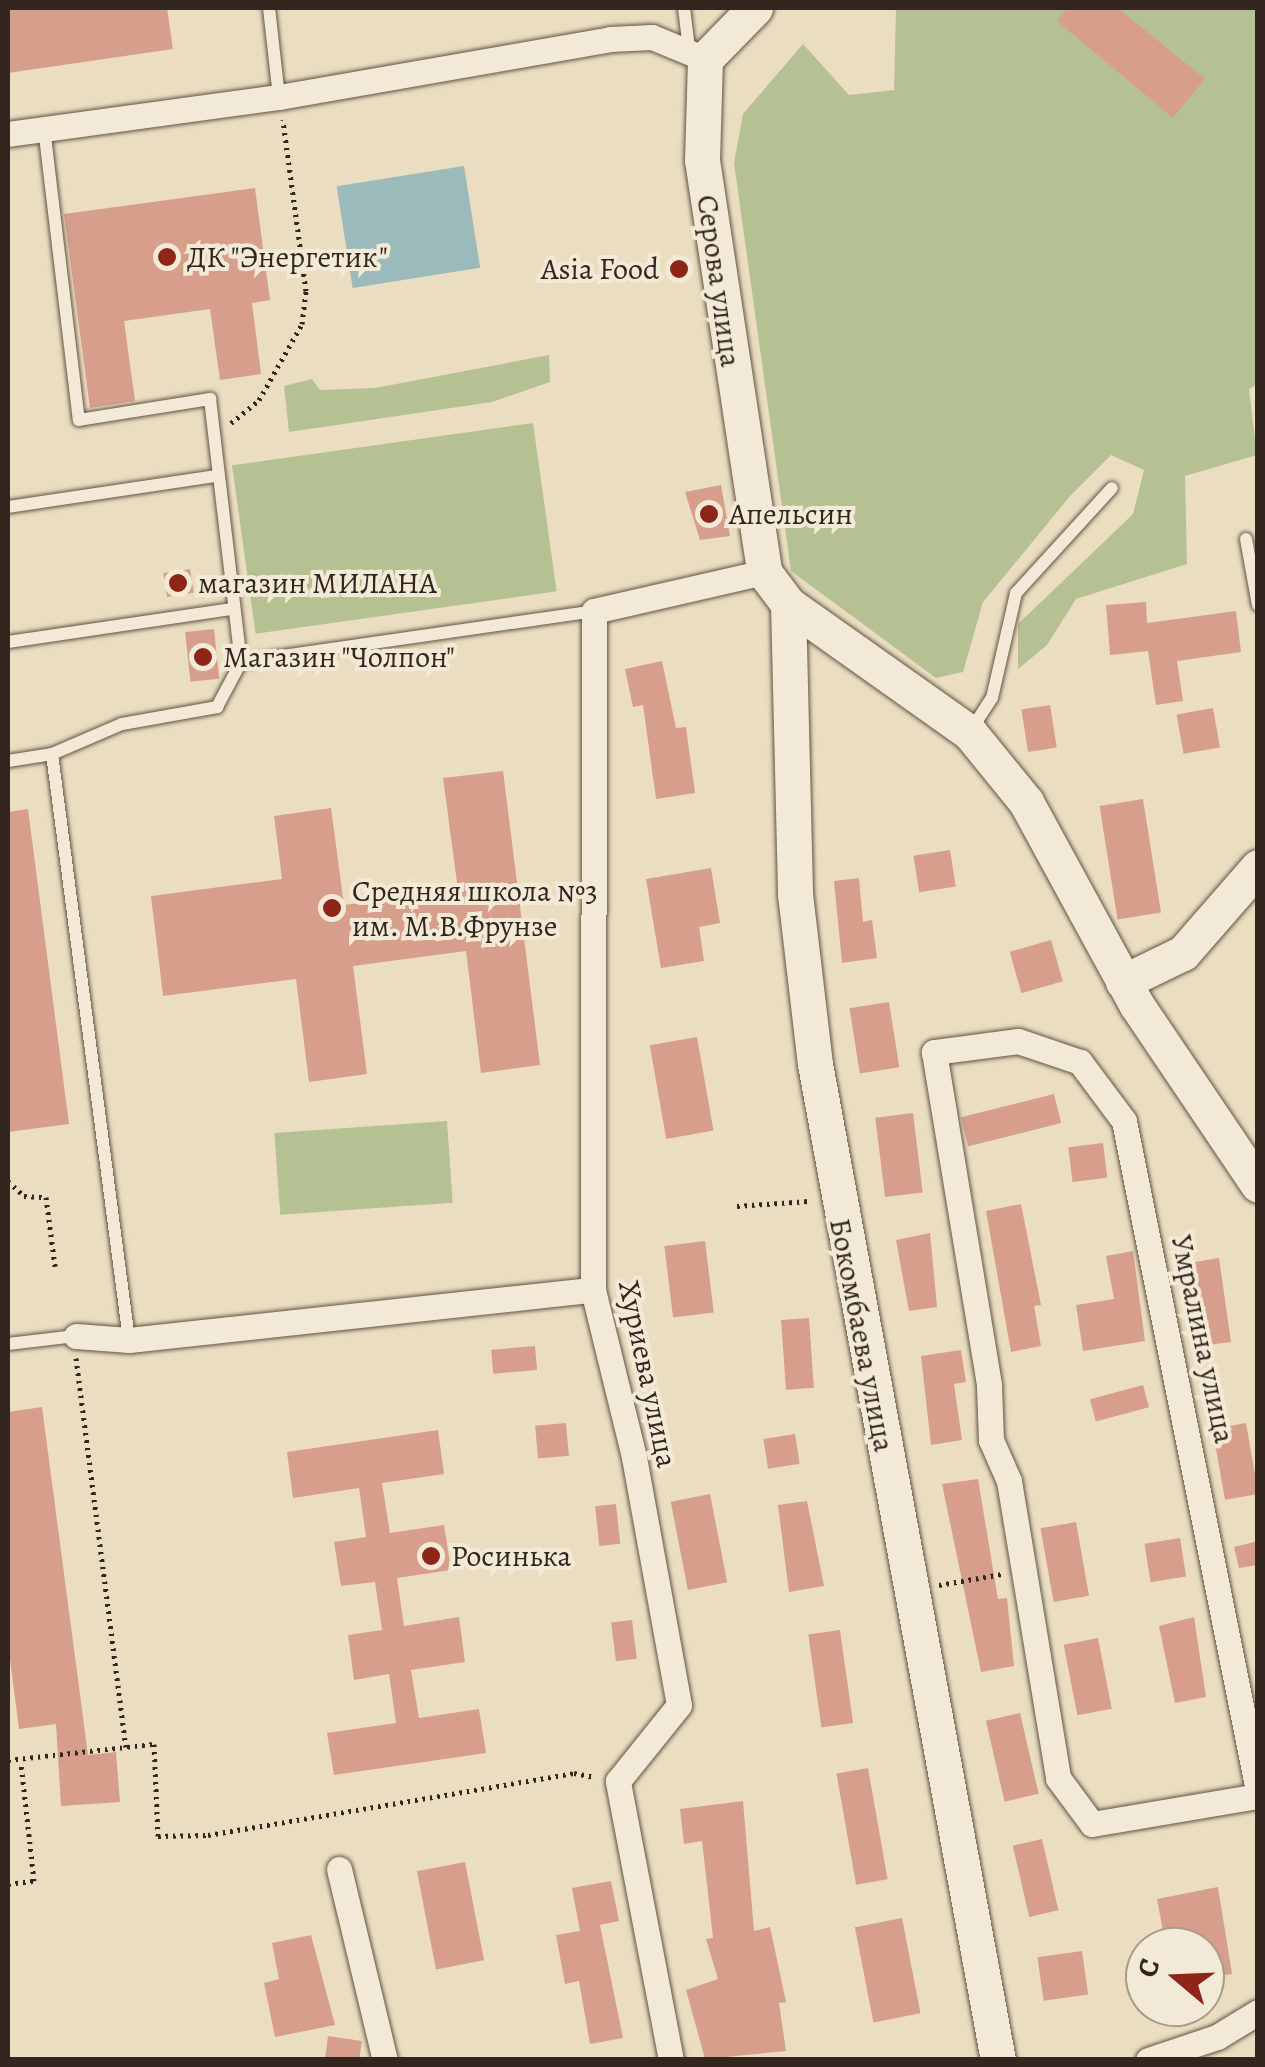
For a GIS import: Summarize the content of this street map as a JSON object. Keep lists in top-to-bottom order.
{
  "streets": {
    "street": [
      "Серова улица",
      "Бокомбаева улица",
      "Умралина улица",
      "Хуриева улица"
    ]
  },
  "crossings": [
    ["Серова улица", "Бокомбаева улица"]
  ],
  "places": [
    "ДК \"Энергетик\"",
    "Asia Food",
    "Апельсин",
    "магазин МИЛАНА",
    "Магазин \"Чолпон\"",
    "Средняя школа №3 им. М.В.Фрунзе",
    "Росинька"
  ],
  "north": "left"
}
